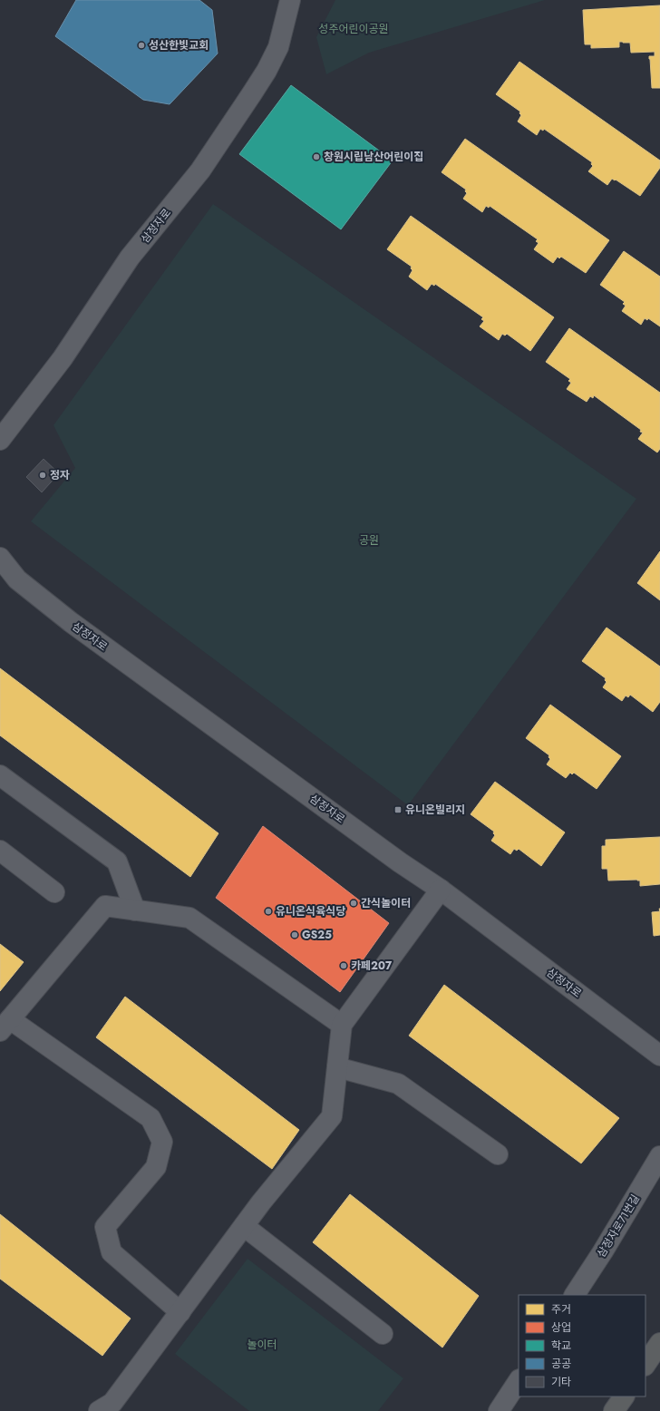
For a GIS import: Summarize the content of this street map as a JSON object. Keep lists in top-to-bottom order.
{
  "streets": {
    "street": ["삼정자로", "삼정자로71번길"]
  },
  "parks": ["성주어린이공원", "공원", "놀이터"],
  "places": {
    "other": [
      "성산한빛교회",
      "창원시립남산어린이집",
      "정자",
      "간식놀이터",
      "유니온식육식당",
      "GS25",
      "카페207"
    ],
    "transit": ["유니온빌리지"]
  },
  "legend": [
    "주거",
    "상업",
    "학교",
    "공공",
    "기타"
  ]
}
